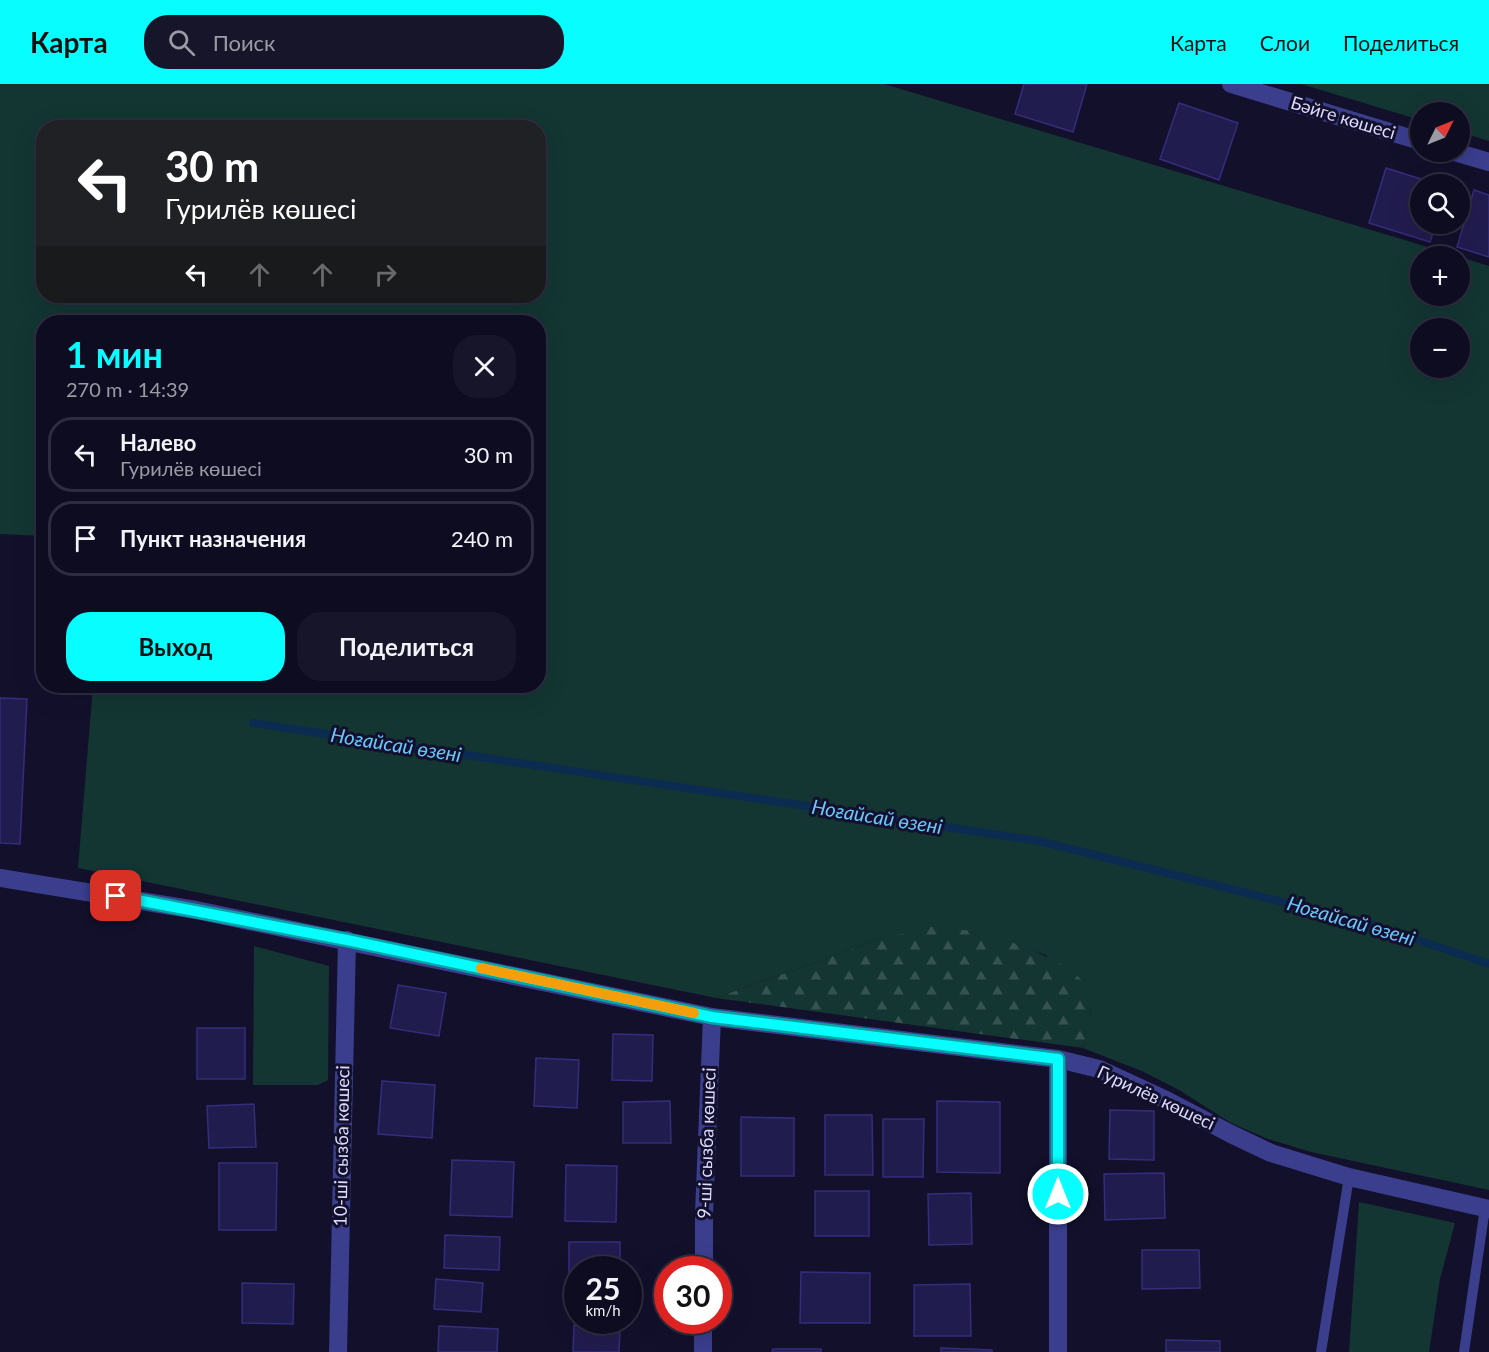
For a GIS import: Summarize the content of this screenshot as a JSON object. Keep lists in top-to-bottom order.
{
  "streets": {
    "street": [
      "Бәйге көшесі",
      "Гурилёв көшесі",
      "9-ші сызба көшесі",
      "10-ші сызба көшесі"
    ]
  },
  "crossings": [
    ["Гурилёв көшесі", "9-ші сызба көшесі"],
    ["Гурилёв көшесі", "10-ші сызба көшесі"]
  ],
  "water": ["Ноғайсай өзені"],
  "north": "top right",
  "page": {
    "header": "Карта",
    "search": "Поиск",
    "nav": ["Карта", "Слои", "Поделиться"],
    "map_buttons": ["+", "−"],
    "turn": ["30 m", "Гурилёв көшесі"],
    "heading": ["1 мин", "270 m · 14:39"],
    "list": [
      {
        "name": "Налево",
        "note": "Гурилёв көшесі",
        "value": "30 m"
      },
      {
        "name": "Пункт назначения",
        "value": "240 m"
      }
    ],
    "buttons": ["Выход", "Поделиться"],
    "speed": "25 km/h",
    "limit": "30"
  }
}
